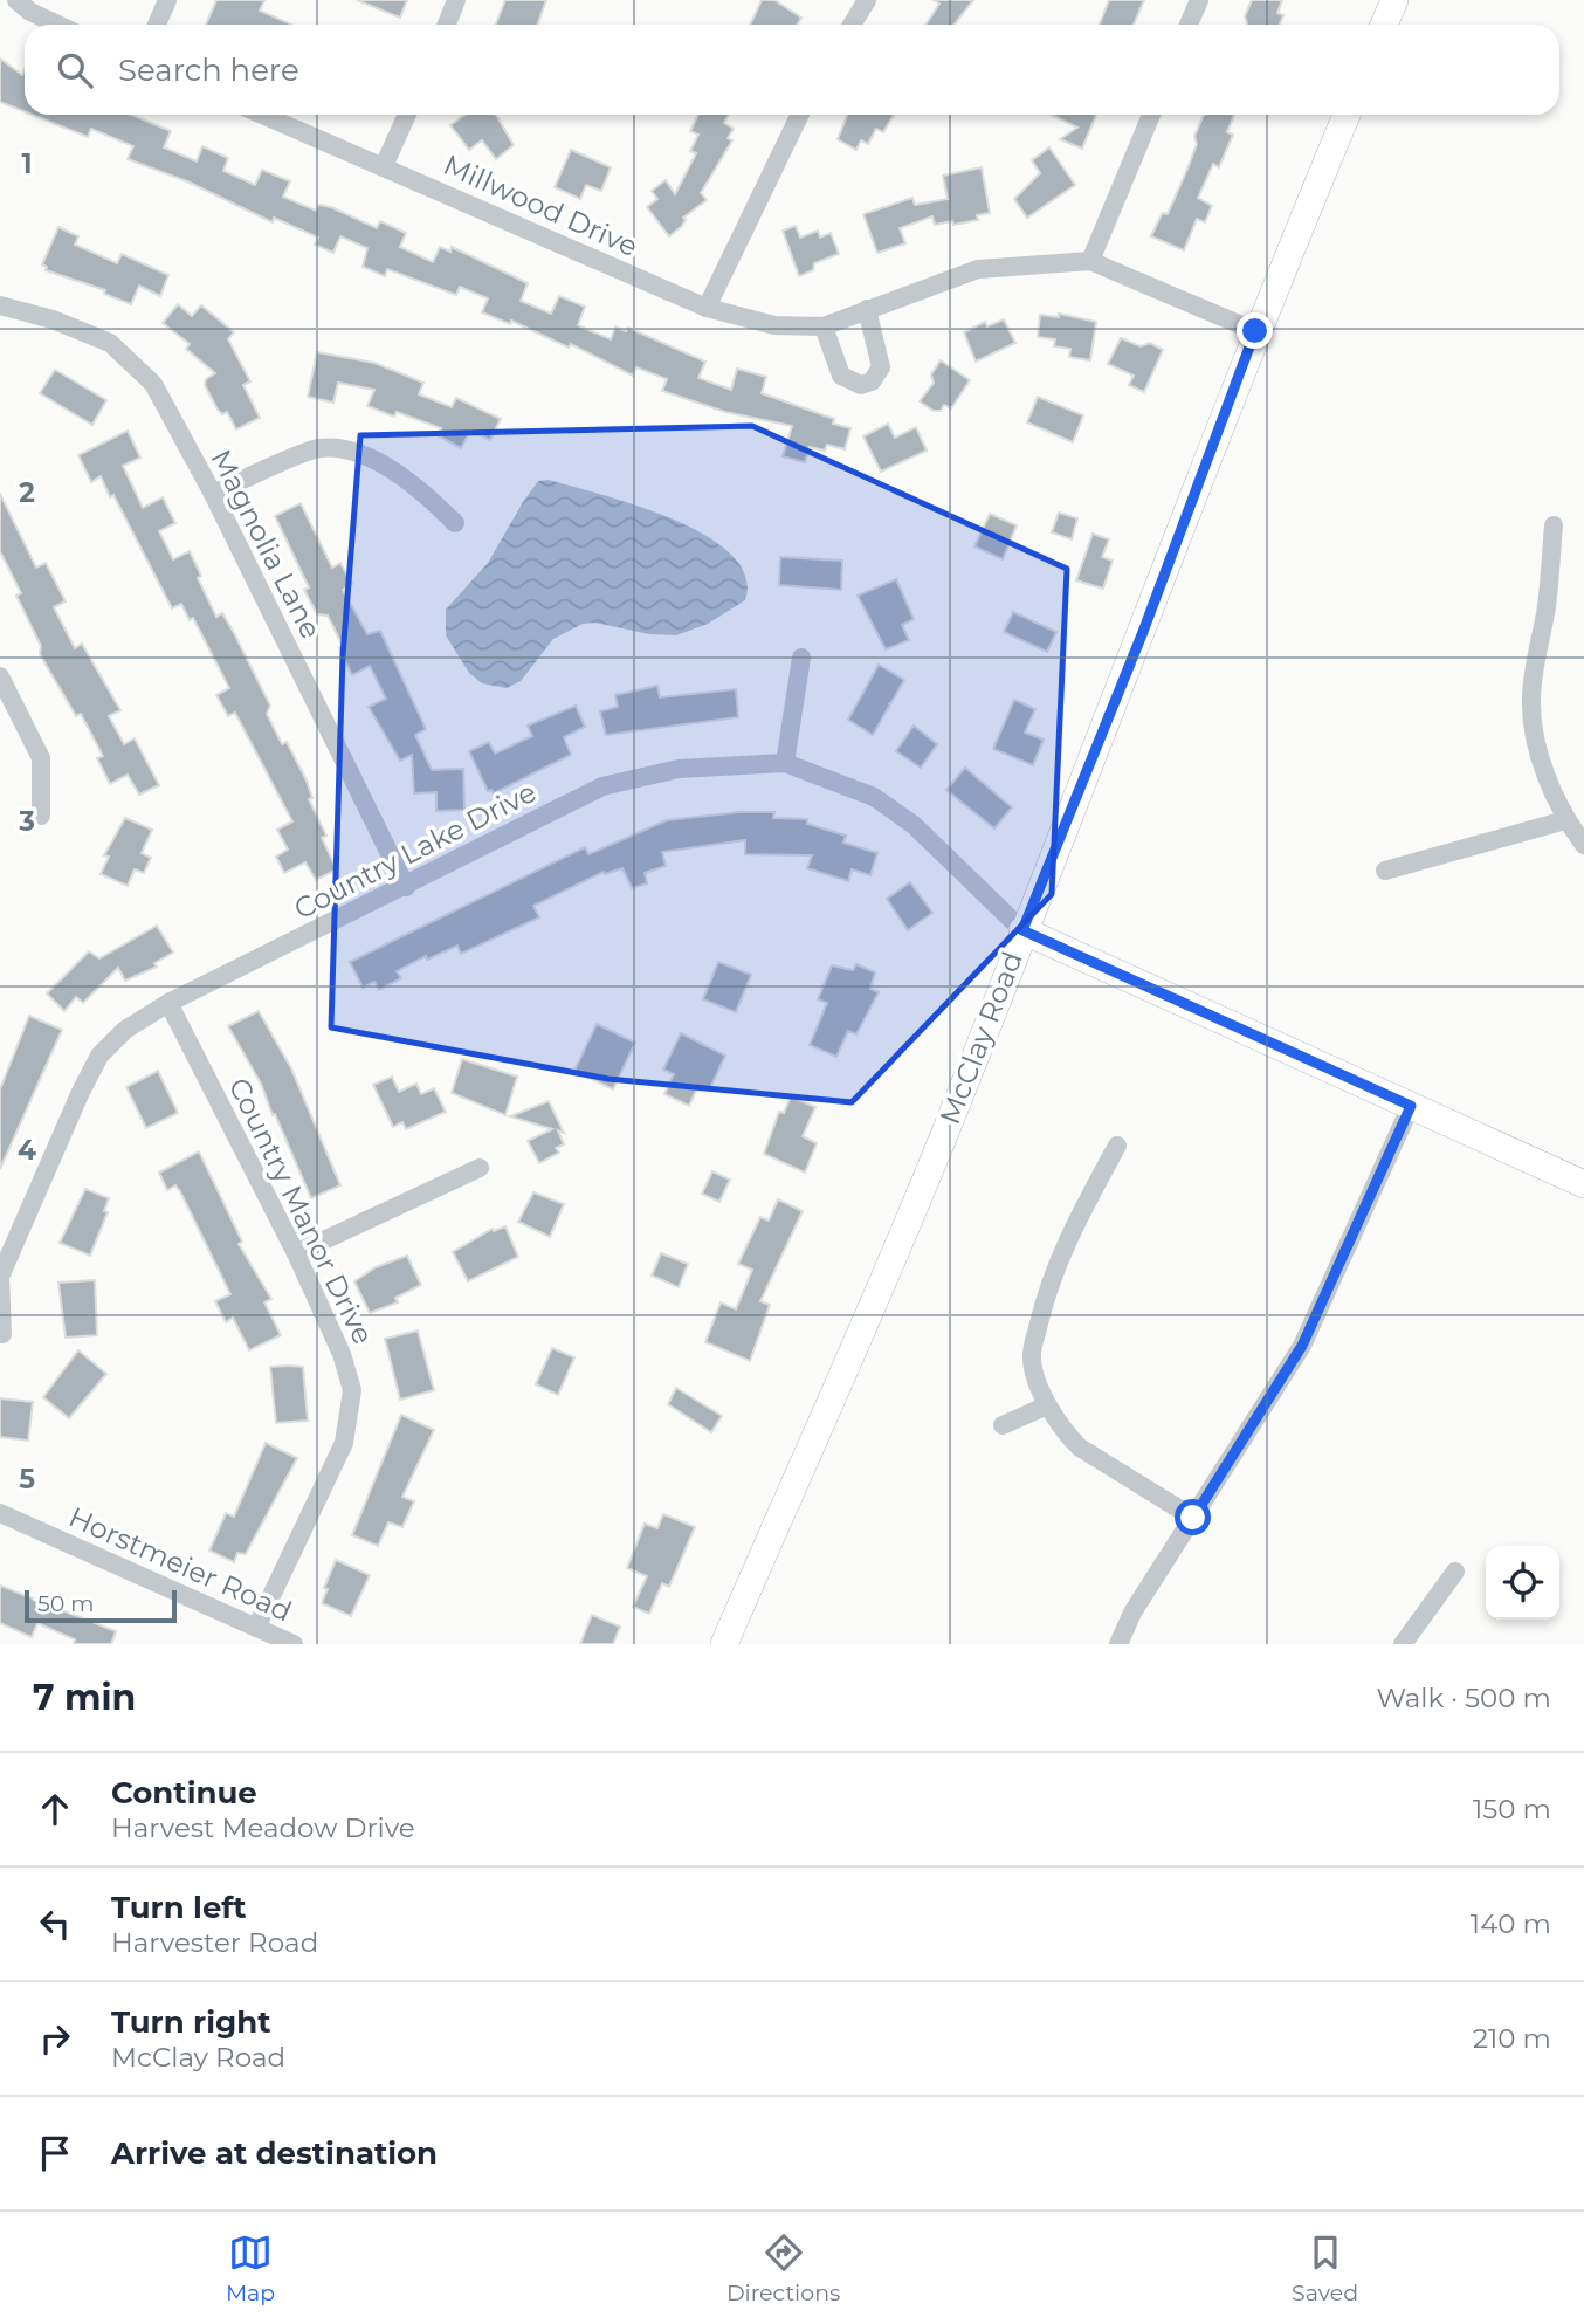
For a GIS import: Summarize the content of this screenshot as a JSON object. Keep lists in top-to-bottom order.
{
  "streets": {
    "main road": ["McClay Road"],
    "street": [
      "Millwood Drive",
      "Magnolia Lane",
      "Country Lake Drive",
      "Country Manor Drive",
      "Horstmeier Road"
    ]
  },
  "crossings": [
    ["Millwood Drive", "McClay Road"],
    ["Magnolia Lane", "Country Lake Drive"],
    ["Country Lake Drive", "McClay Road"],
    ["Country Lake Drive", "Country Manor Drive"],
    ["Country Manor Drive", "Horstmeier Road"]
  ],
  "scale_bar": "50 m",
  "page": {
    "search": "Search here",
    "scale": "50 m",
    "heading": ["7 min", "Walk · 500 m"],
    "list": [
      ["Continue", "Harvest Meadow Drive", "150 m"],
      ["Turn left", "Harvester Road", "140 m"],
      ["Turn right", "McClay Road", "210 m"],
      "Arrive at destination"
    ],
    "nav": ["Map", "Directions", "Saved"]
  },
  "grid": {
    "rows": [
      "1",
      "2",
      "3",
      "4",
      "5"
    ]
  }
}
